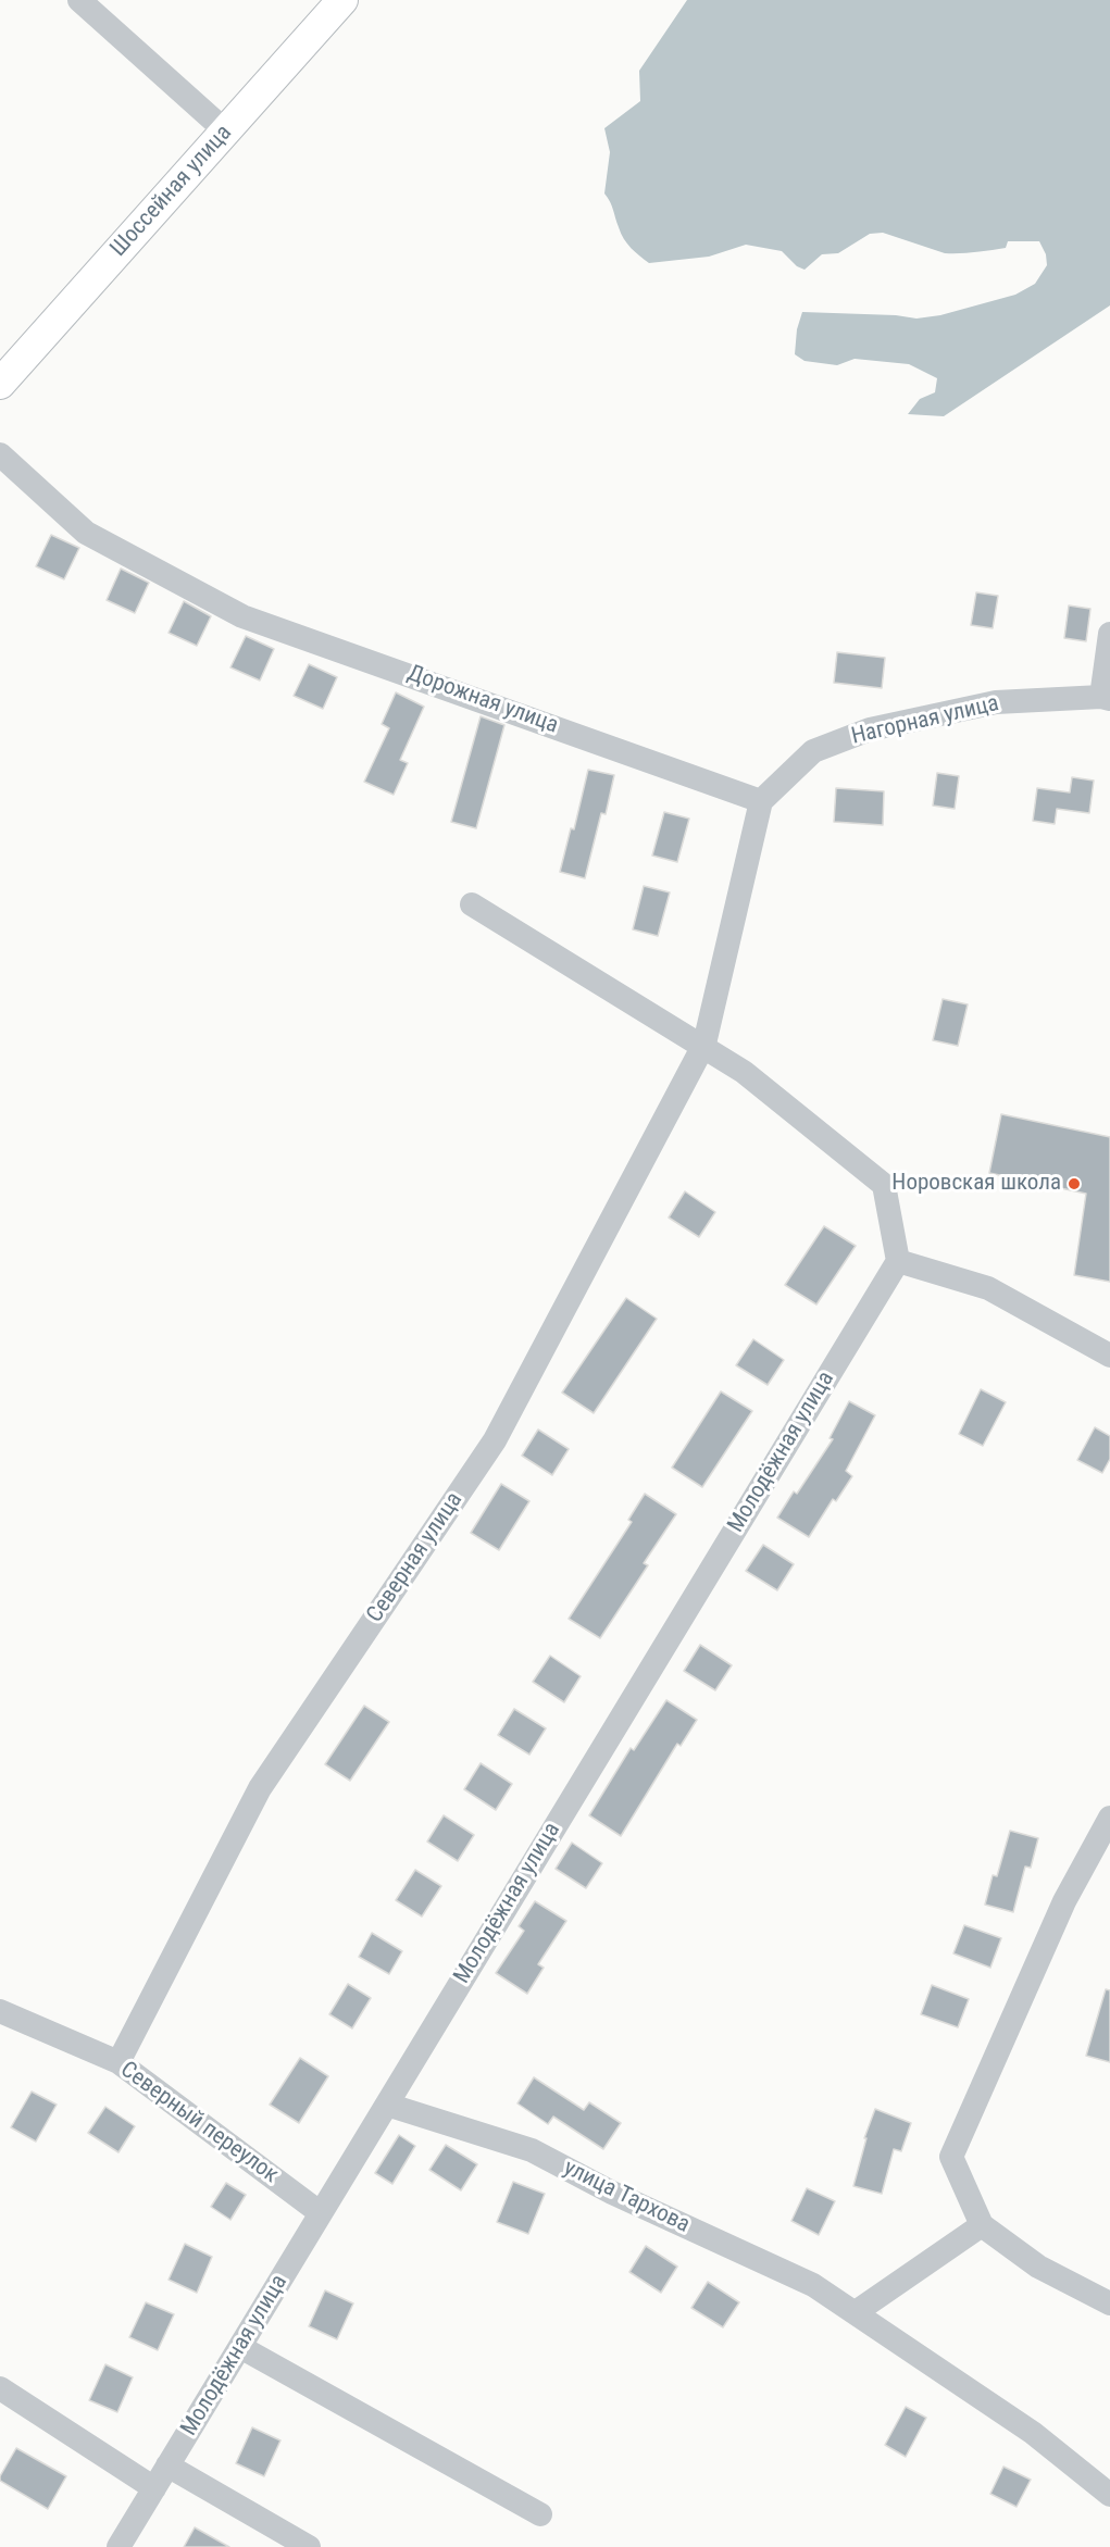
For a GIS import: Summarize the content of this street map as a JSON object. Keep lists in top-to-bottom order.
{
  "streets": {
    "main road": ["Шоссейная улица"],
    "street": [
      "Дорожная улица",
      "Нагорная улица",
      "Молодёжная улица",
      "Северная улица",
      "Северный переулок",
      "улица Тархова"
    ]
  },
  "crossings": [
    ["Дорожная улица", "Нагорная улица"],
    ["Молодёжная улица", "Северный переулок"],
    ["Молодёжная улица", "улица Тархова"],
    ["Северная улица", "Северный переулок"]
  ],
  "places": ["Норовская школа"]
}
